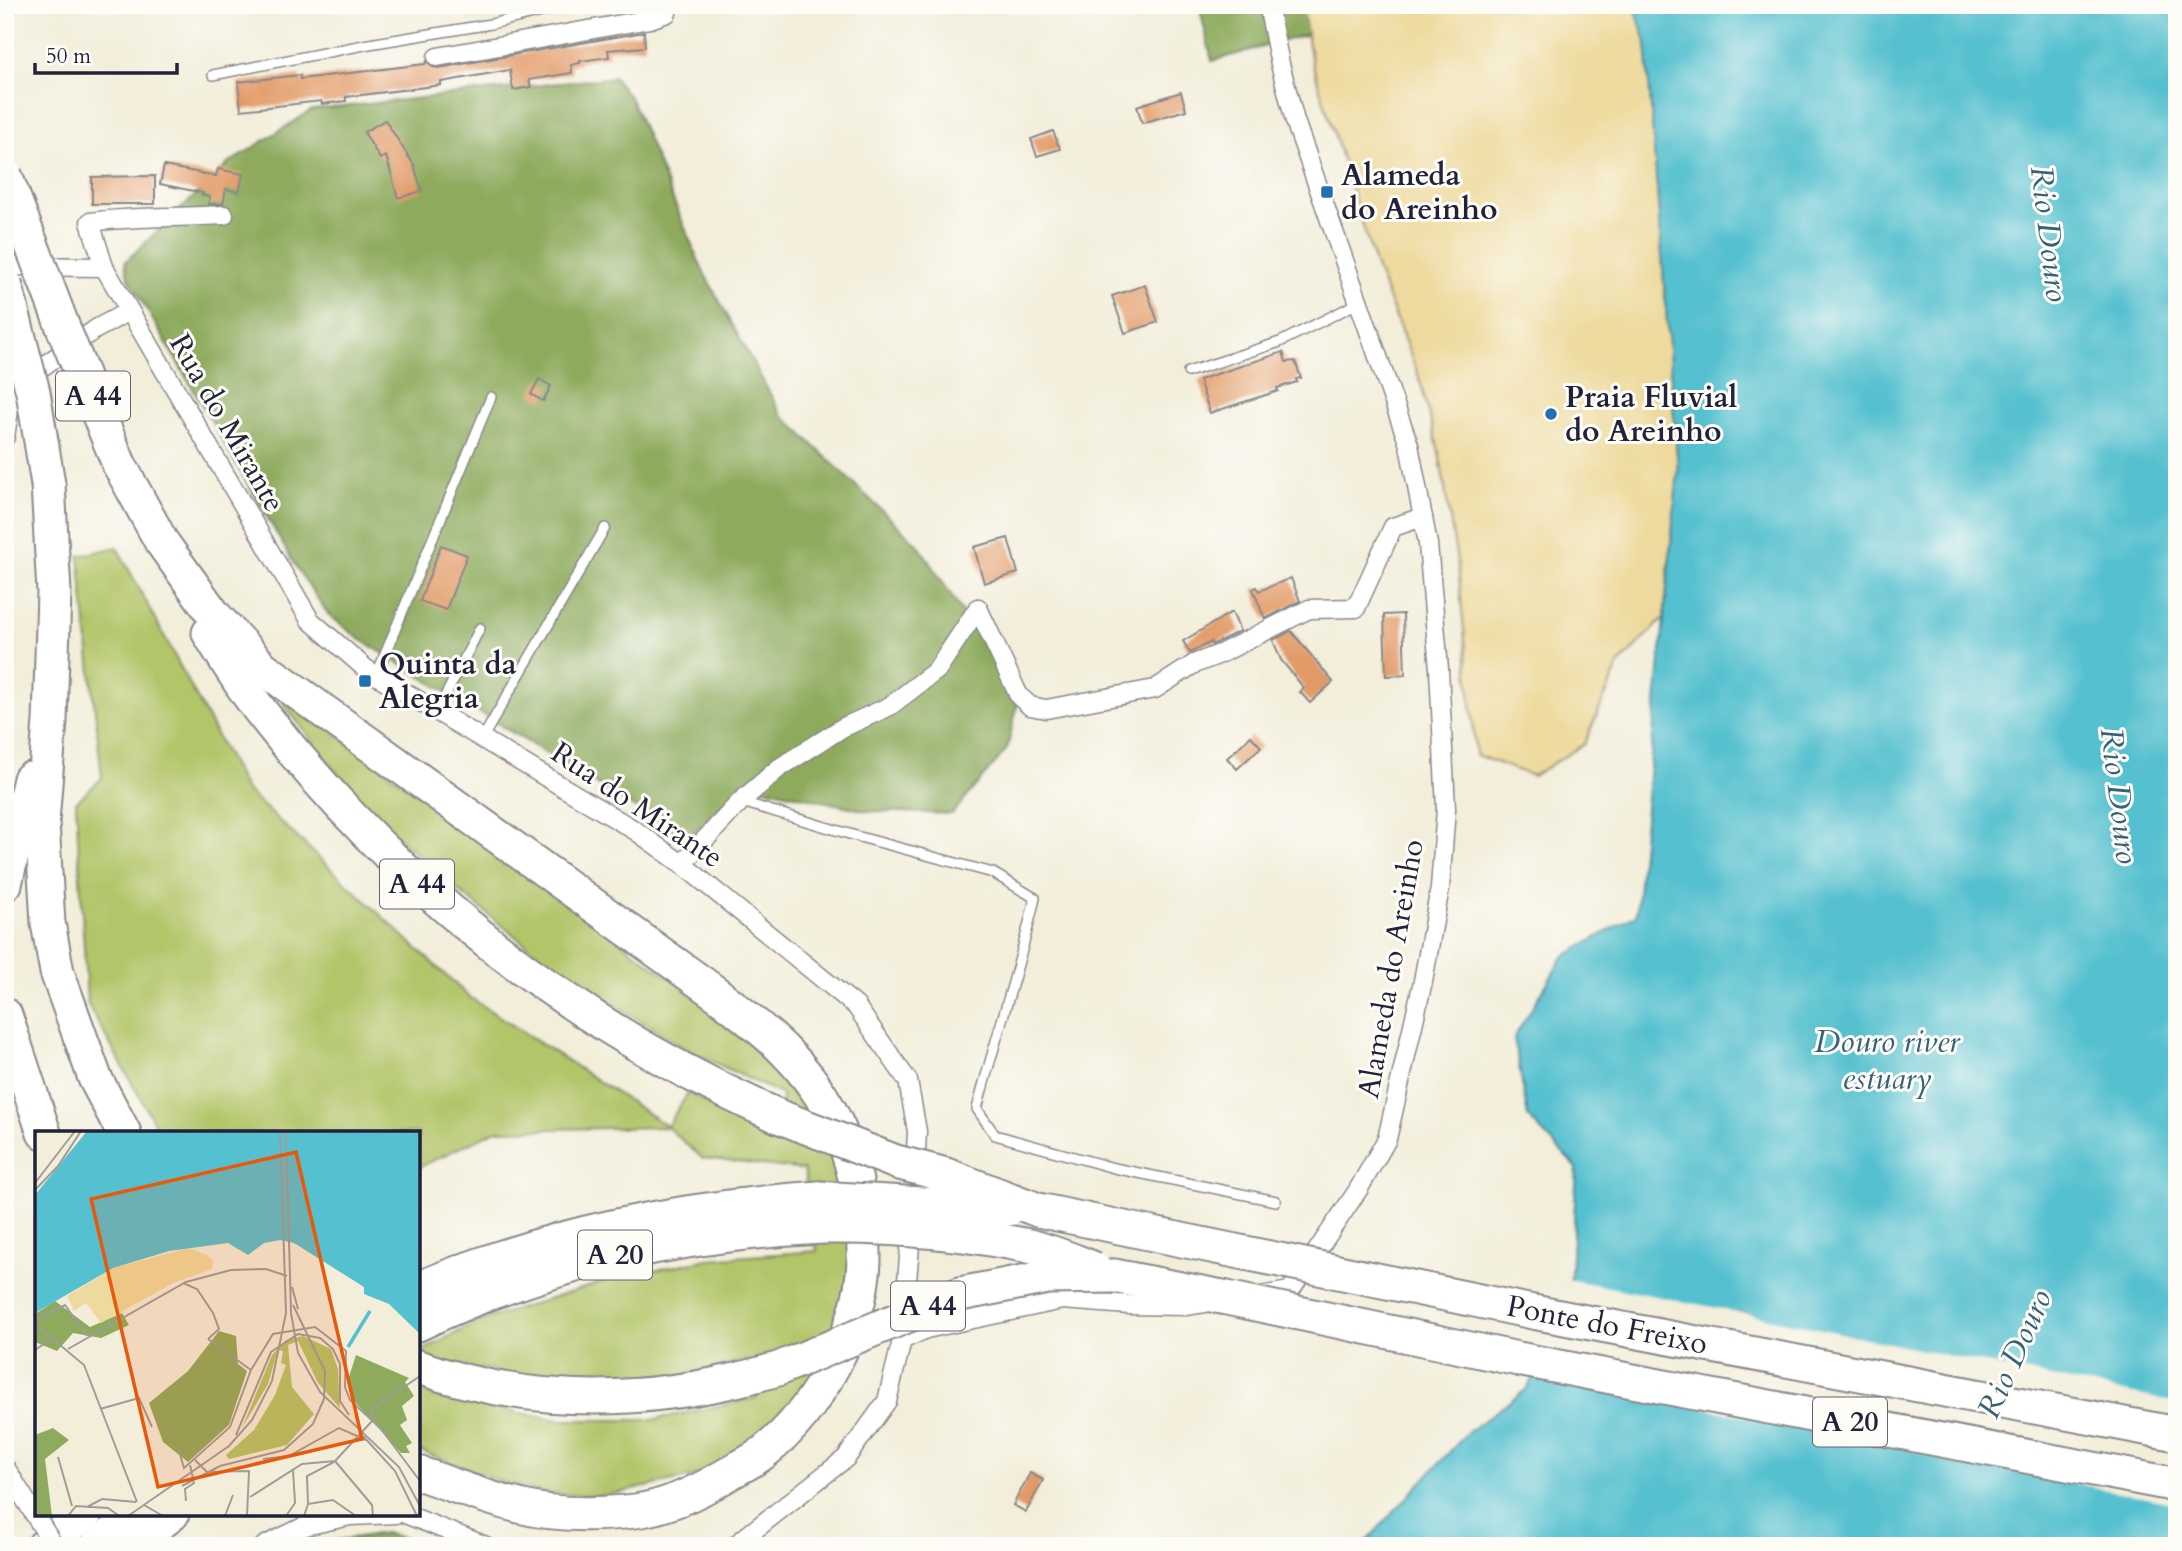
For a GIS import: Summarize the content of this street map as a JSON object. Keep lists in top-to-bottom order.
{
  "streets": {
    "highway": ["A 44", "A 20", "Ponte do Freixo"],
    "street": ["Rua do Mirante", "Alameda do Areinho"]
  },
  "crossings": [
    ["A 44", "A 20"],
    ["A 44", "Ponte do Freixo"],
    ["Rua do Mirante", "Alameda do Areinho"],
    ["A 20", "Ponte do Freixo"]
  ],
  "water": ["Rio Douro", "Douro river estuary"],
  "places": {
    "transit": ["Alameda do Areinho", "Quinta da Alegria"],
    "other": ["Praia Fluvial do Areinho"]
  },
  "scale_bar": "50 m"
}
